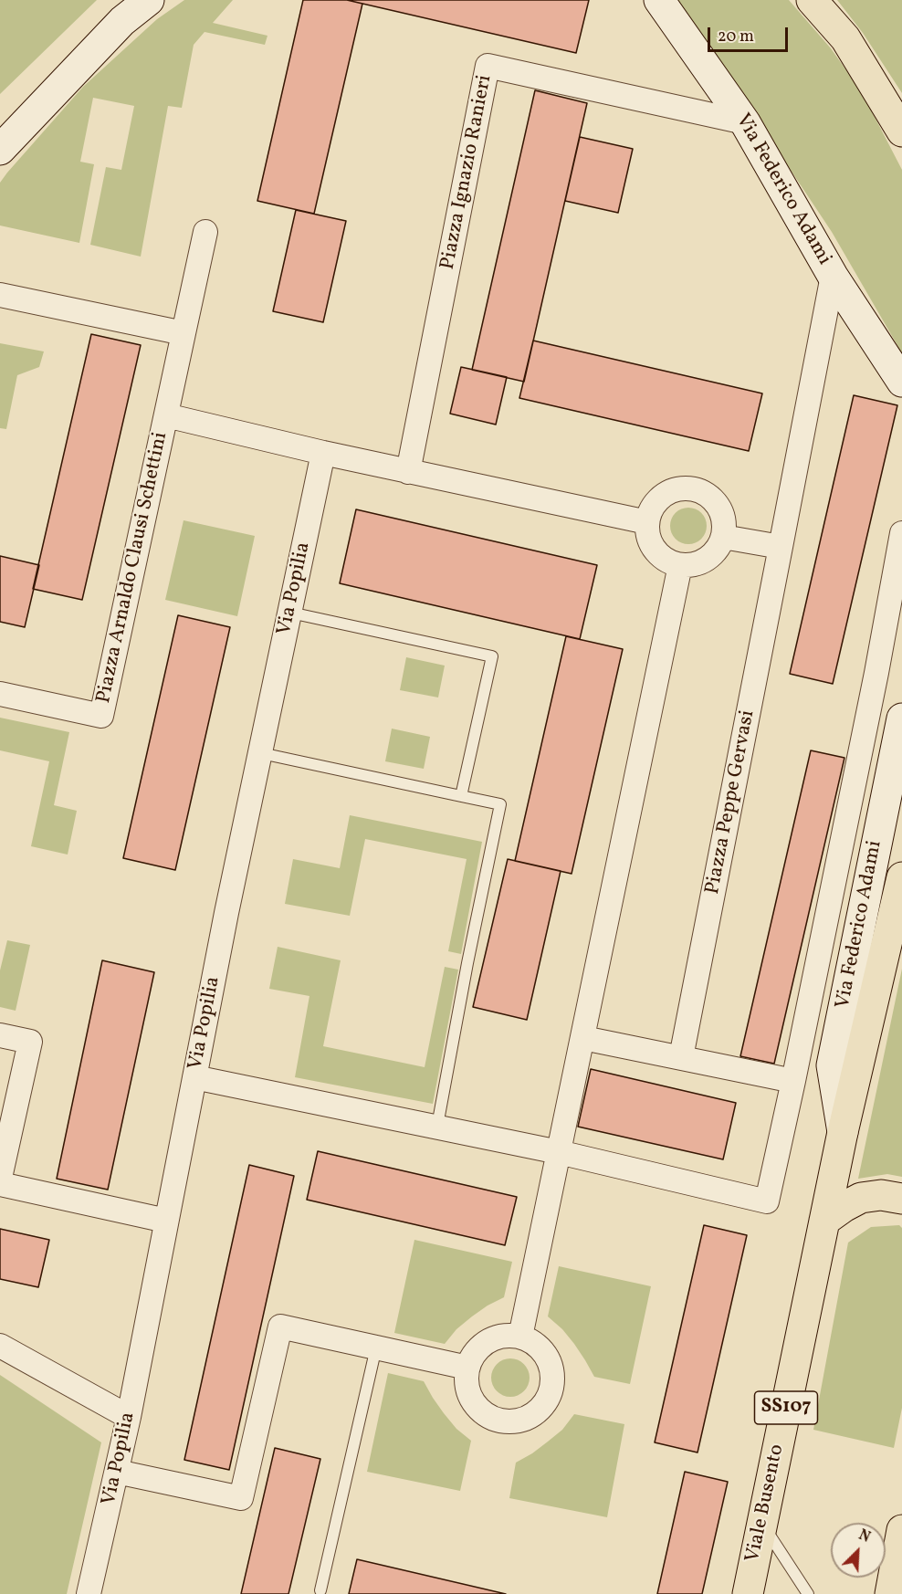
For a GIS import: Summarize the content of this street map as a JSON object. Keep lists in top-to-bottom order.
{
  "streets": {
    "main road": ["Via Federico Adami", "SS107", "Viale Busento"],
    "street": [
      "Piazza Ignazio Ranieri",
      "Piazza Arnaldo Clausi Schettini",
      "Via Popilia",
      "Piazza Peppe Gervasi"
    ]
  },
  "crossings": [
    ["Piazza Ignazio Ranieri", "Via Federico Adami"],
    ["Via Federico Adami", "Piazza Peppe Gervasi"],
    ["Via Federico Adami", "Viale Busento"]
  ],
  "scale_bar": "20 m",
  "north": "top right"
}
